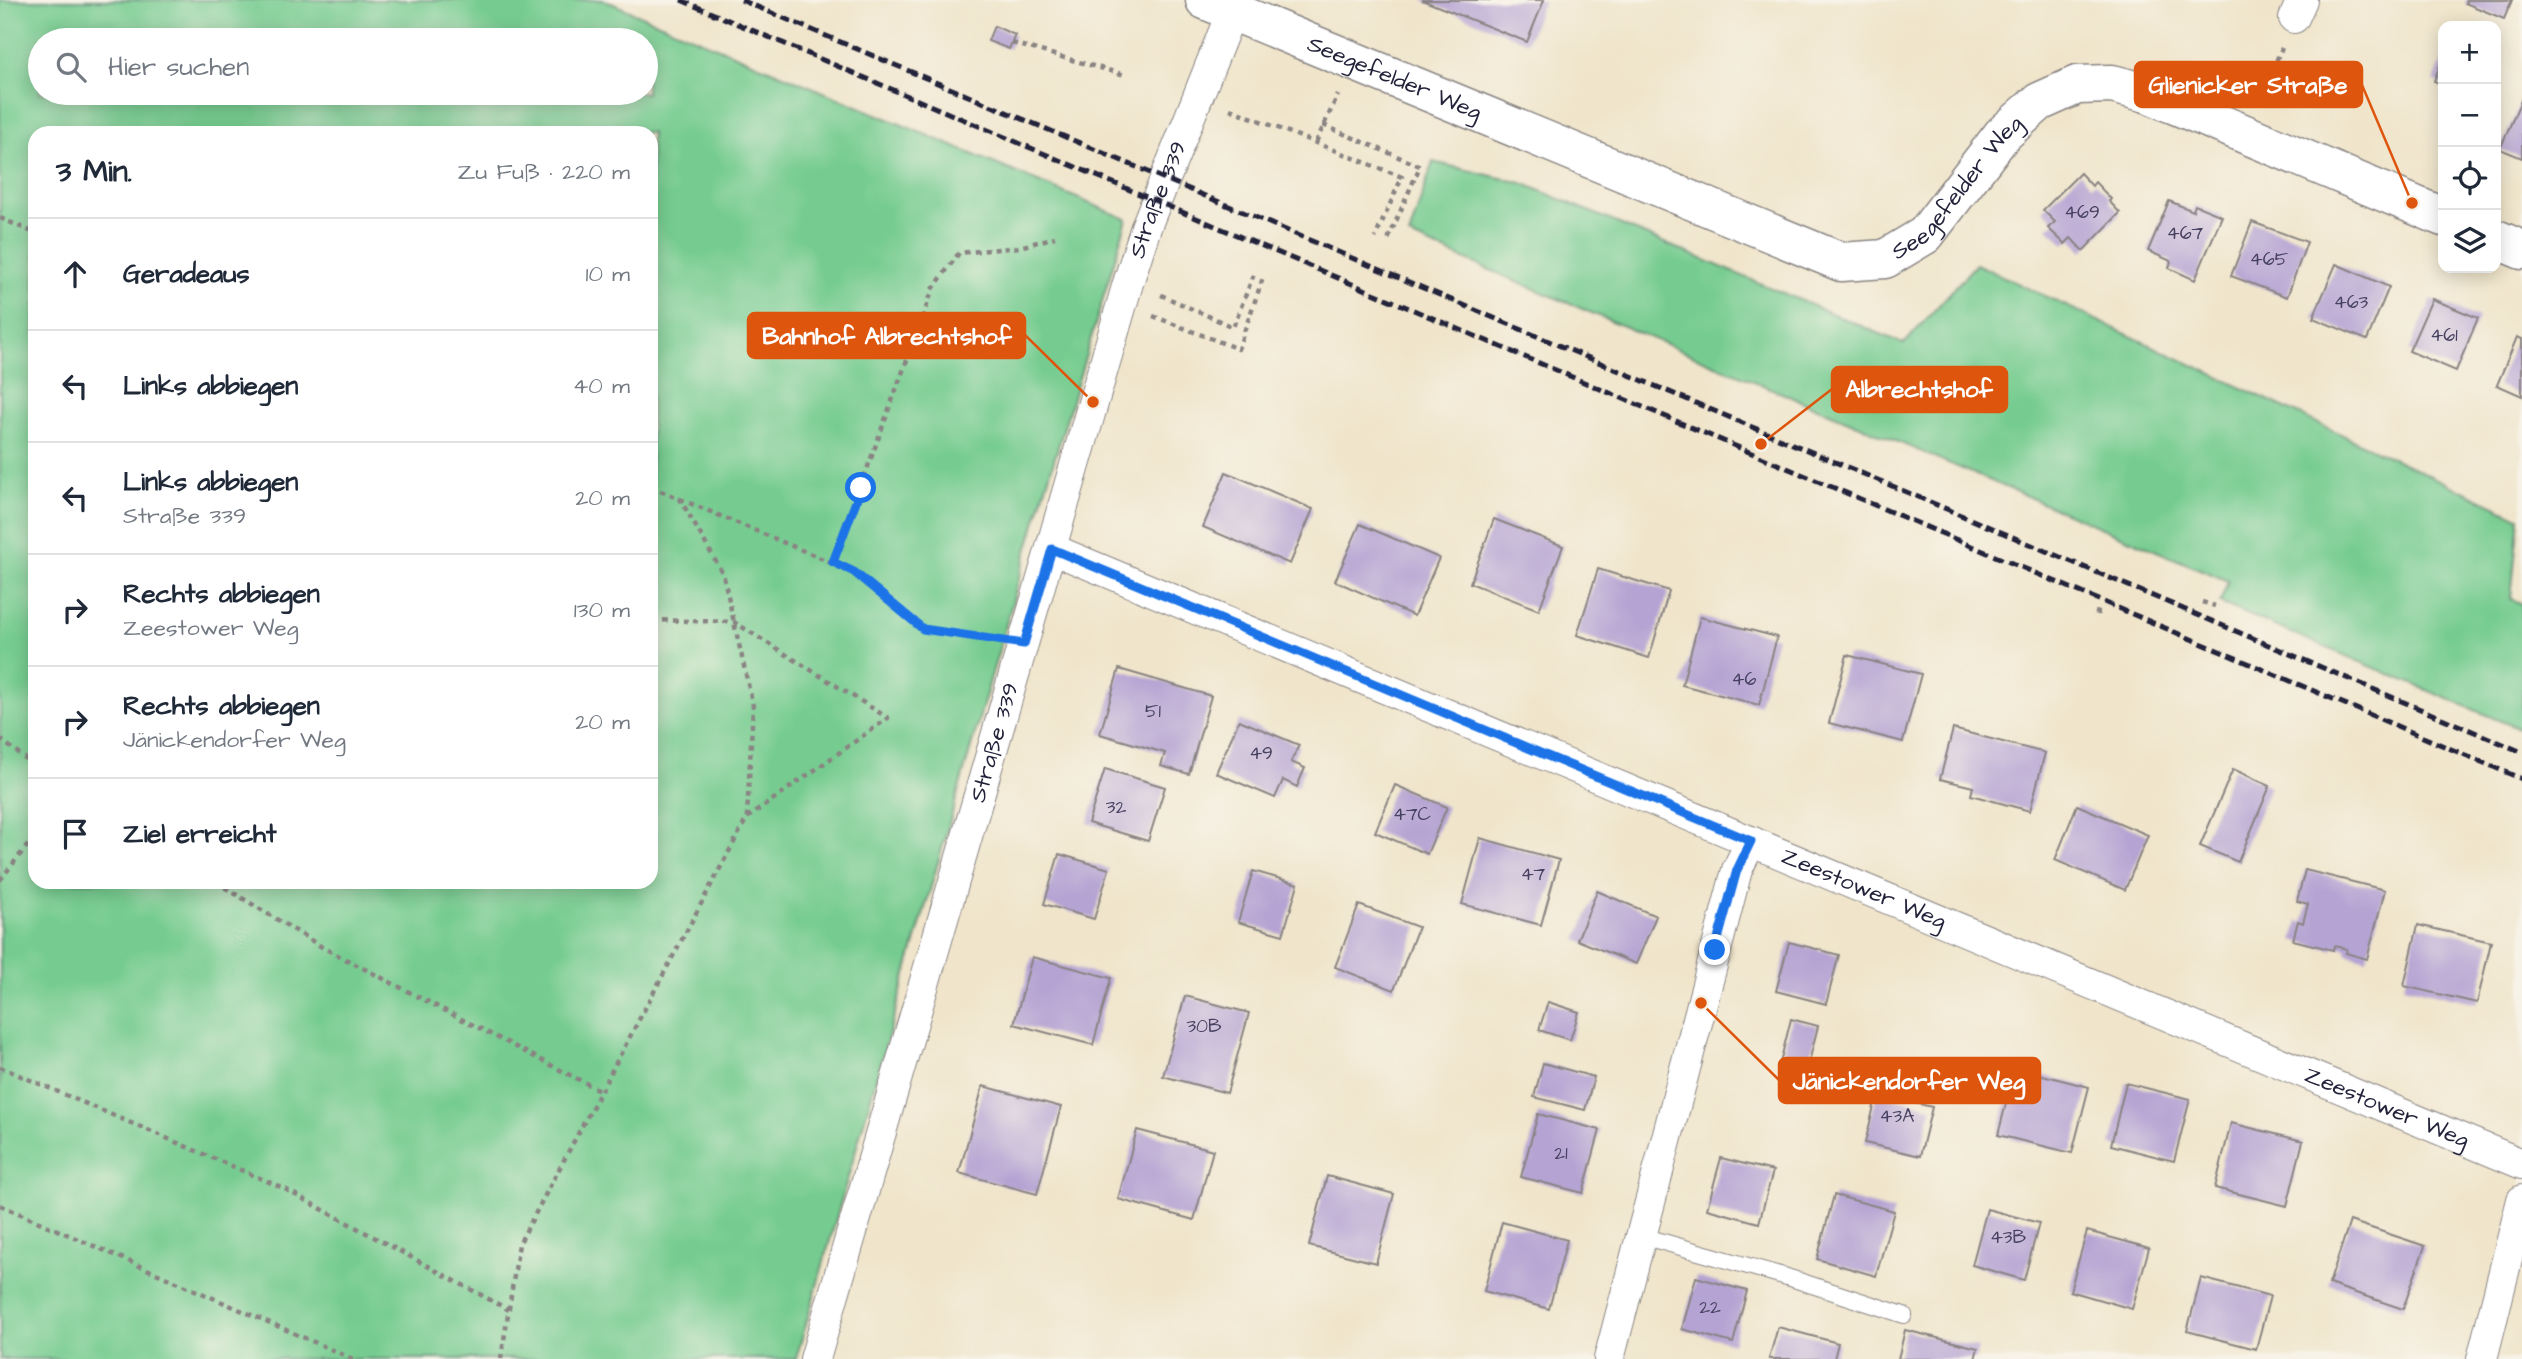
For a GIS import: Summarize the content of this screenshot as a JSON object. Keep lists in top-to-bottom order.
{
  "streets": {
    "street": ["Seegefelder Weg", "Straße 339", "Zeestower Weg"]
  },
  "crossings": [
    ["Seegefelder Weg", "Straße 339"],
    ["Straße 339", "Zeestower Weg"]
  ],
  "places": [
    "Glienicker Straße",
    "Bahnhof Albrechtshof",
    "Albrechtshof",
    "Jänickendorfer Weg"
  ],
  "house_numbers": [
    "469",
    "467",
    "465",
    "463",
    "461",
    "46",
    "51",
    "49",
    "32",
    "47C",
    "47",
    "30B",
    "43A",
    "21",
    "43B",
    "22"
  ],
  "page": {
    "map_buttons": ["+", "−"],
    "search": "Hier suchen",
    "heading": ["3 Min.", "Zu Fuß · 220 m"],
    "list": [
      ["Geradeaus", "10 m"],
      ["Links abbiegen", "40 m"],
      ["Links abbiegen", "Straße 339", "20 m"],
      ["Rechts abbiegen", "Zeestower Weg", "130 m"],
      ["Rechts abbiegen", "Jänickendorfer Weg", "20 m"],
      "Ziel erreicht"
    ]
  }
}
